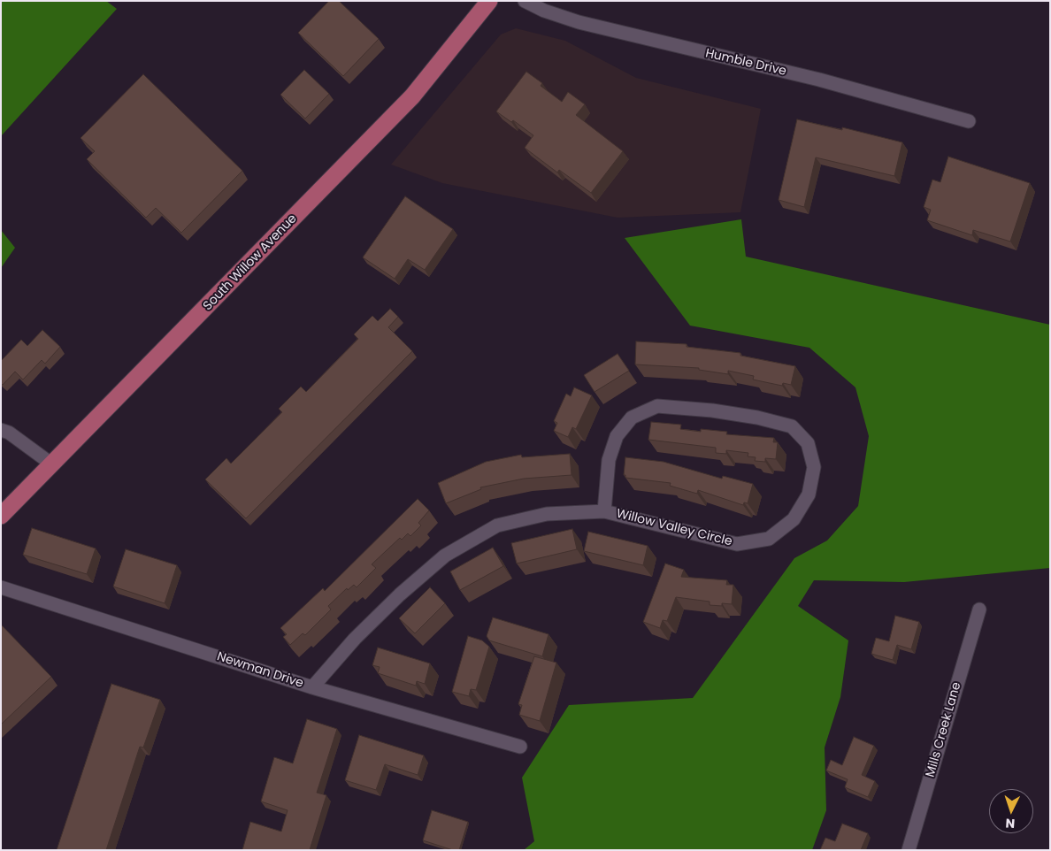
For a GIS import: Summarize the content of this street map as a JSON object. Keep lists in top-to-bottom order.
{
  "streets": {
    "main road": ["South Willow Avenue"],
    "street": [
      "Humble Drive",
      "Willow Valley Circle",
      "Newman Drive",
      "Mills Creek Lane"
    ]
  },
  "crossings": [
    ["Willow Valley Circle", "Newman Drive"]
  ],
  "north": "bottom"
}
